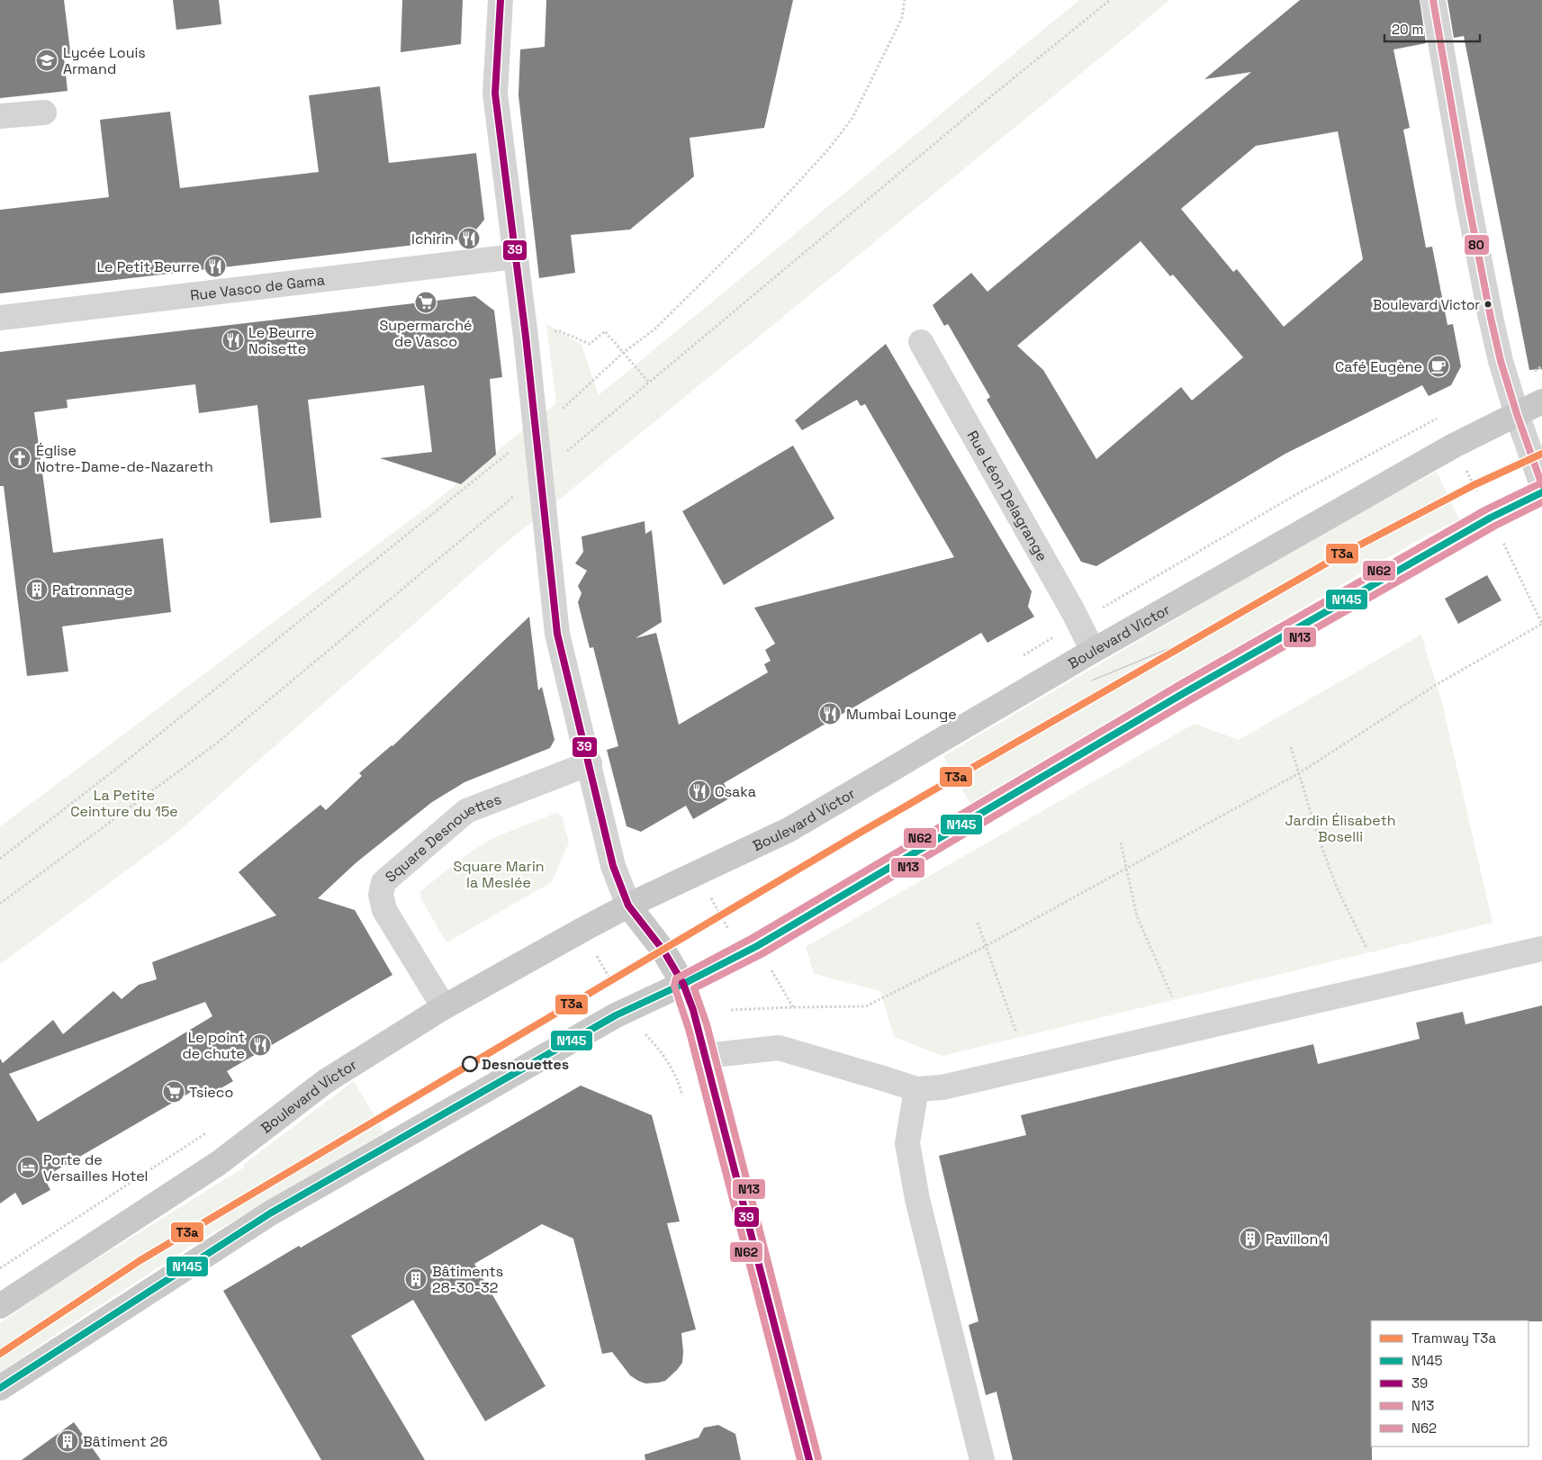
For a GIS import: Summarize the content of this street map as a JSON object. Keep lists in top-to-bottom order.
{
  "streets": {
    "main road": ["Boulevard Victor"],
    "street": ["Rue Vasco de Gama", "Rue Léon Delagrange", "Square Desnouettes"]
  },
  "crossings": [
    ["Rue Léon Delagrange", "Boulevard Victor"],
    ["Boulevard Victor", "Square Desnouettes"]
  ],
  "parks": ["La Petite Ceinture du 15e", "Jardin Élisabeth Boselli", "Square Marin la Meslée"],
  "places": {
    "school or university": ["Lycée Louis Armand"],
    "restaurant": [
      "Ichirin",
      "Le Petit Beurre",
      "Le Beurre Noisette",
      "Mumbai Lounge",
      "Osaka",
      "Le point de chute"
    ],
    "supermarket": ["Supermarché de Vasco", "Tsieco"],
    "other": ["Boulevard Victor", "Desnouettes"],
    "cafe": ["Café Eugène"],
    "church": ["Église Notre-Dame-de-Nazareth"],
    "building": [
      "Patronnage",
      "Pavillon 1",
      "Bâtiments 28-30-32",
      "Bâtiment 26"
    ],
    "hotel": ["Porte de Versailles Hotel"]
  },
  "lines": [
    "transit line 39",
    "transit line 80",
    "tram line T3a",
    "transit line N62",
    "transit line N145",
    "transit line N13"
  ],
  "legend": [
    "Tramway T3a",
    "N145",
    "39",
    "N13",
    "N62"
  ],
  "scale_bar": "20 m"
}
